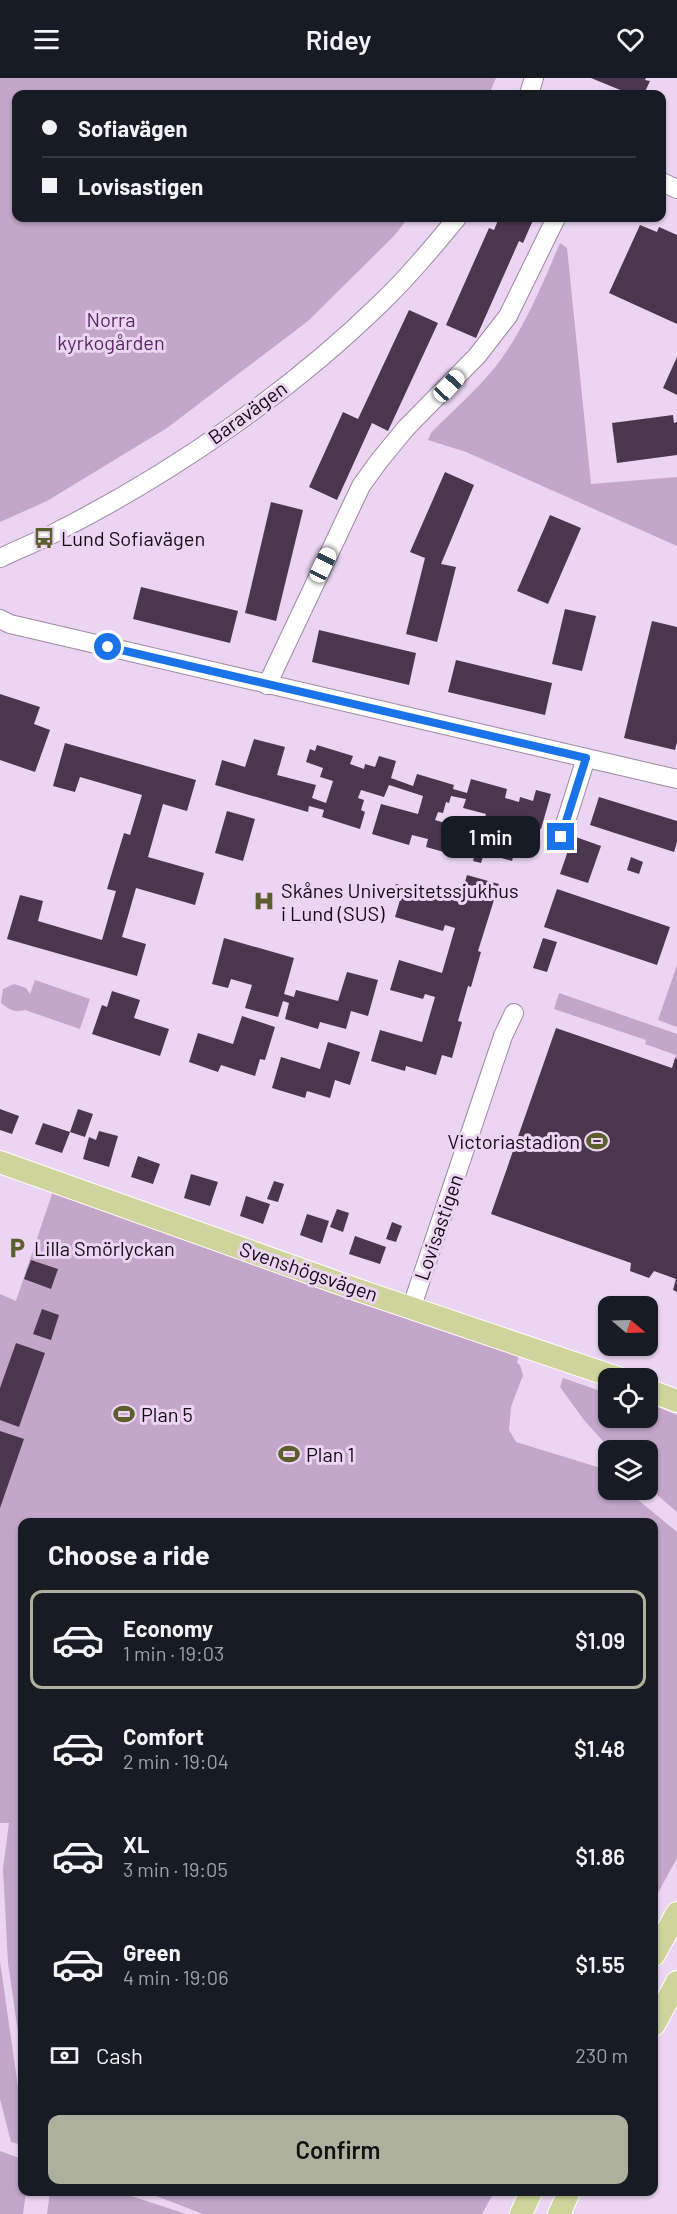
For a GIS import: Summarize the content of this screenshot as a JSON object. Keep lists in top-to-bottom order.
{
  "streets": {
    "main road": ["Svenshögsvägen"],
    "street": ["Baravägen", "Lovisastigen"]
  },
  "crossings": [
    ["Lovisastigen", "Svenshögsvägen"]
  ],
  "parks": ["Norra kyrkogården"],
  "places": {
    "bus stop": ["Lund Sofiavägen"],
    "hospital": ["Skånes Universitetssjukhus i Lund (SUS)"],
    "sports": ["Victoriastadion", "Plan 5", "Plan 1"],
    "parking": ["Lilla Smörlyckan"]
  },
  "north": "right",
  "page": {
    "header": "Ridey",
    "banner": ["Sofiavägen", "Lovisastigen"],
    "bubble": "1 min",
    "heading": "Choose a ride",
    "list": [
      {
        "name": "Economy",
        "note": "1 min · 19:03",
        "value": "$1.09"
      },
      {
        "name": "Comfort",
        "note": "2 min · 19:04",
        "value": "$1.48"
      },
      {
        "name": "XL",
        "note": "3 min · 19:05",
        "value": "$1.86"
      },
      {
        "name": "Green",
        "note": "4 min · 19:06",
        "value": "$1.55"
      }
    ],
    "pay": ["Cash", "230 m"],
    "buttons": "Confirm"
  }
}
